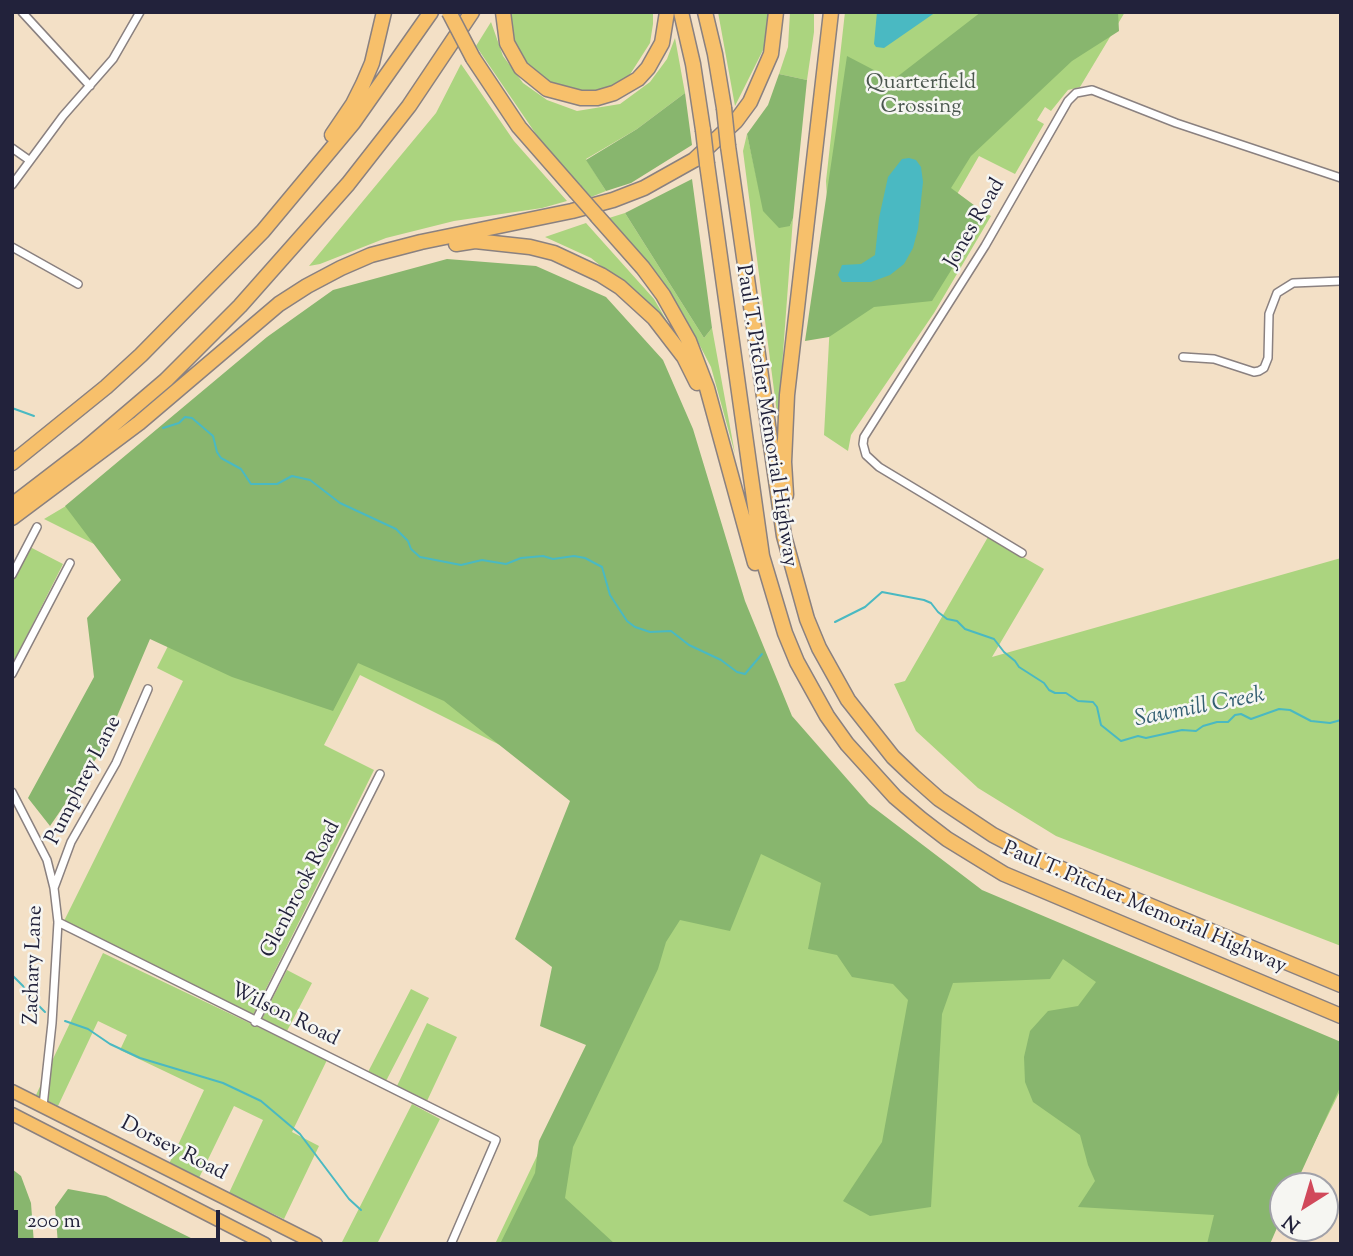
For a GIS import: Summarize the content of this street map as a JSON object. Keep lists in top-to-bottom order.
{
  "streets": {
    "highway": ["Paul T. Pitcher Memorial Highway"],
    "main road": ["Dorsey Road"],
    "street": [
      "Jones Road",
      "Pumphrey Lane",
      "Glenbrook Road",
      "Zachary Lane",
      "Wilson Road"
    ]
  },
  "crossings": [
    ["Pumphrey Lane", "Zachary Lane"],
    ["Glenbrook Road", "Wilson Road"],
    ["Zachary Lane", "Wilson Road"],
    ["Zachary Lane", "Dorsey Road"]
  ],
  "water": ["Sawmill Creek"],
  "parks": ["Quarterfield Crossing"],
  "scale_bar": "200 m",
  "north": "bottom left"
}
